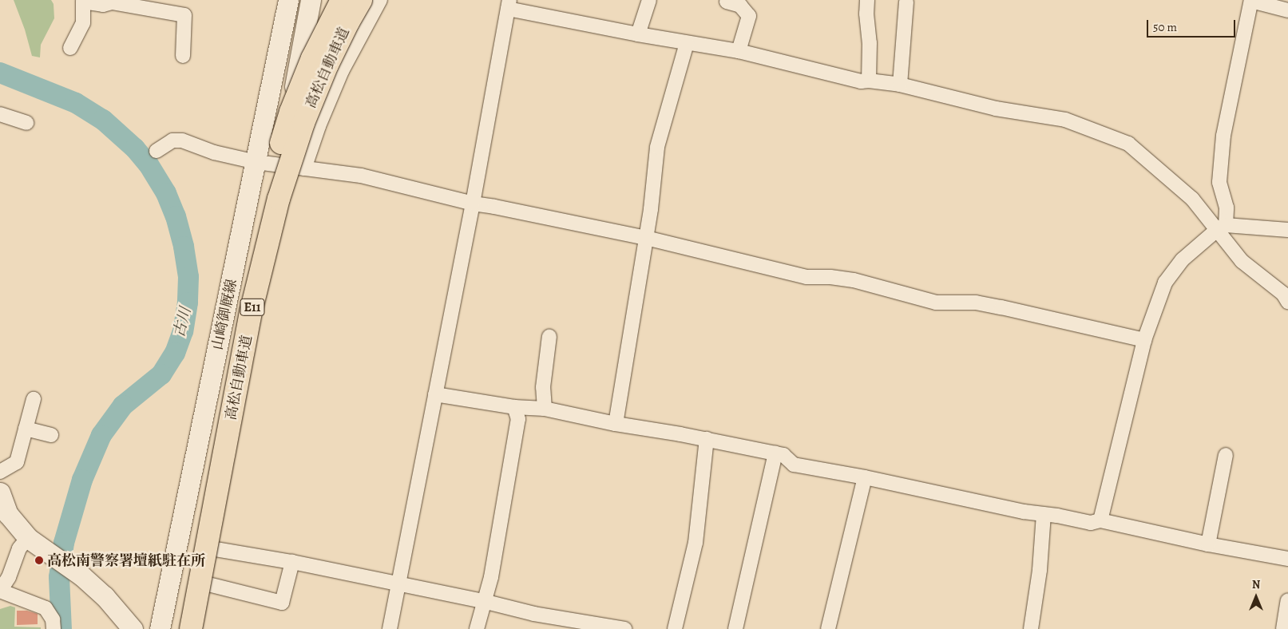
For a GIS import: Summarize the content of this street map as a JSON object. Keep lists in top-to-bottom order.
{
  "streets": {
    "highway": ["高松自動車道", "E11"],
    "main road": ["山崎御厩線"]
  },
  "water": ["古川"],
  "places": ["高松南警察署壇紙駐在所"],
  "scale_bar": "50 m",
  "north": "top"
}
